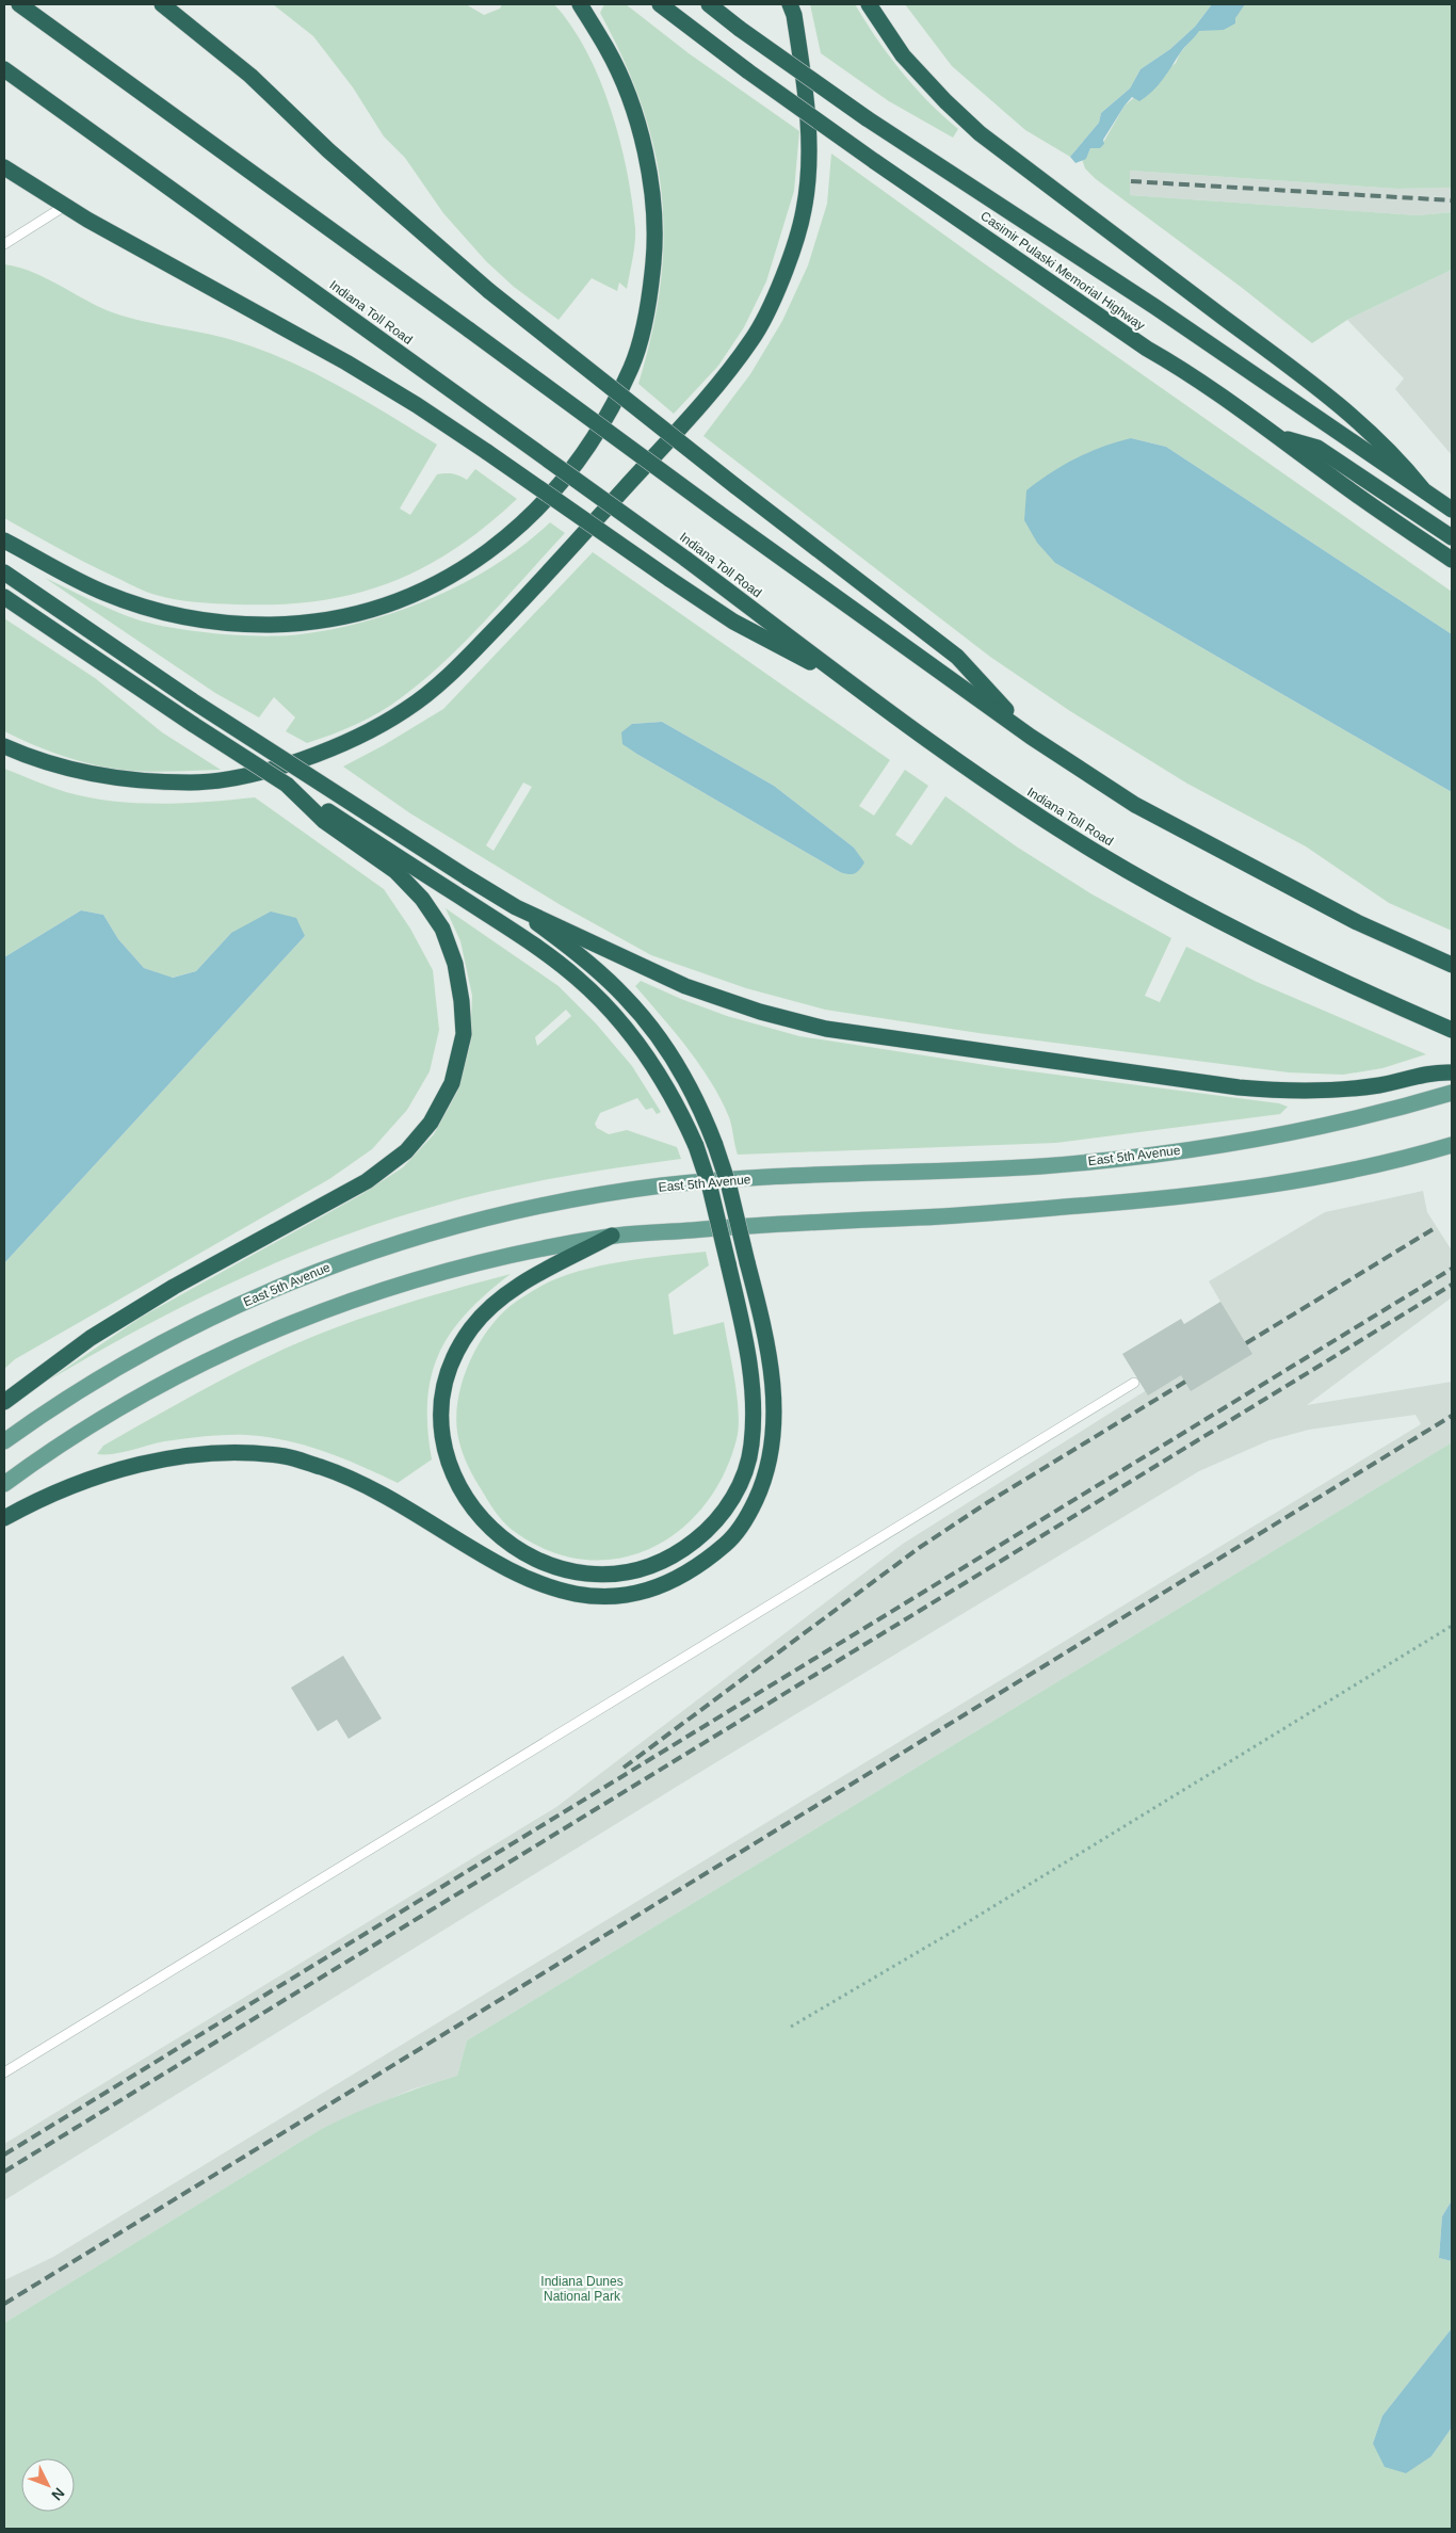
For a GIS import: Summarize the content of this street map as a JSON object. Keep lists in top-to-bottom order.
{
  "streets": {
    "highway": ["Casimir Pulaski Memorial Highway", "Indiana Toll Road"],
    "main road": ["East 5th Avenue"]
  },
  "parks": ["Indiana Dunes National Park"],
  "north": "bottom right"
}
